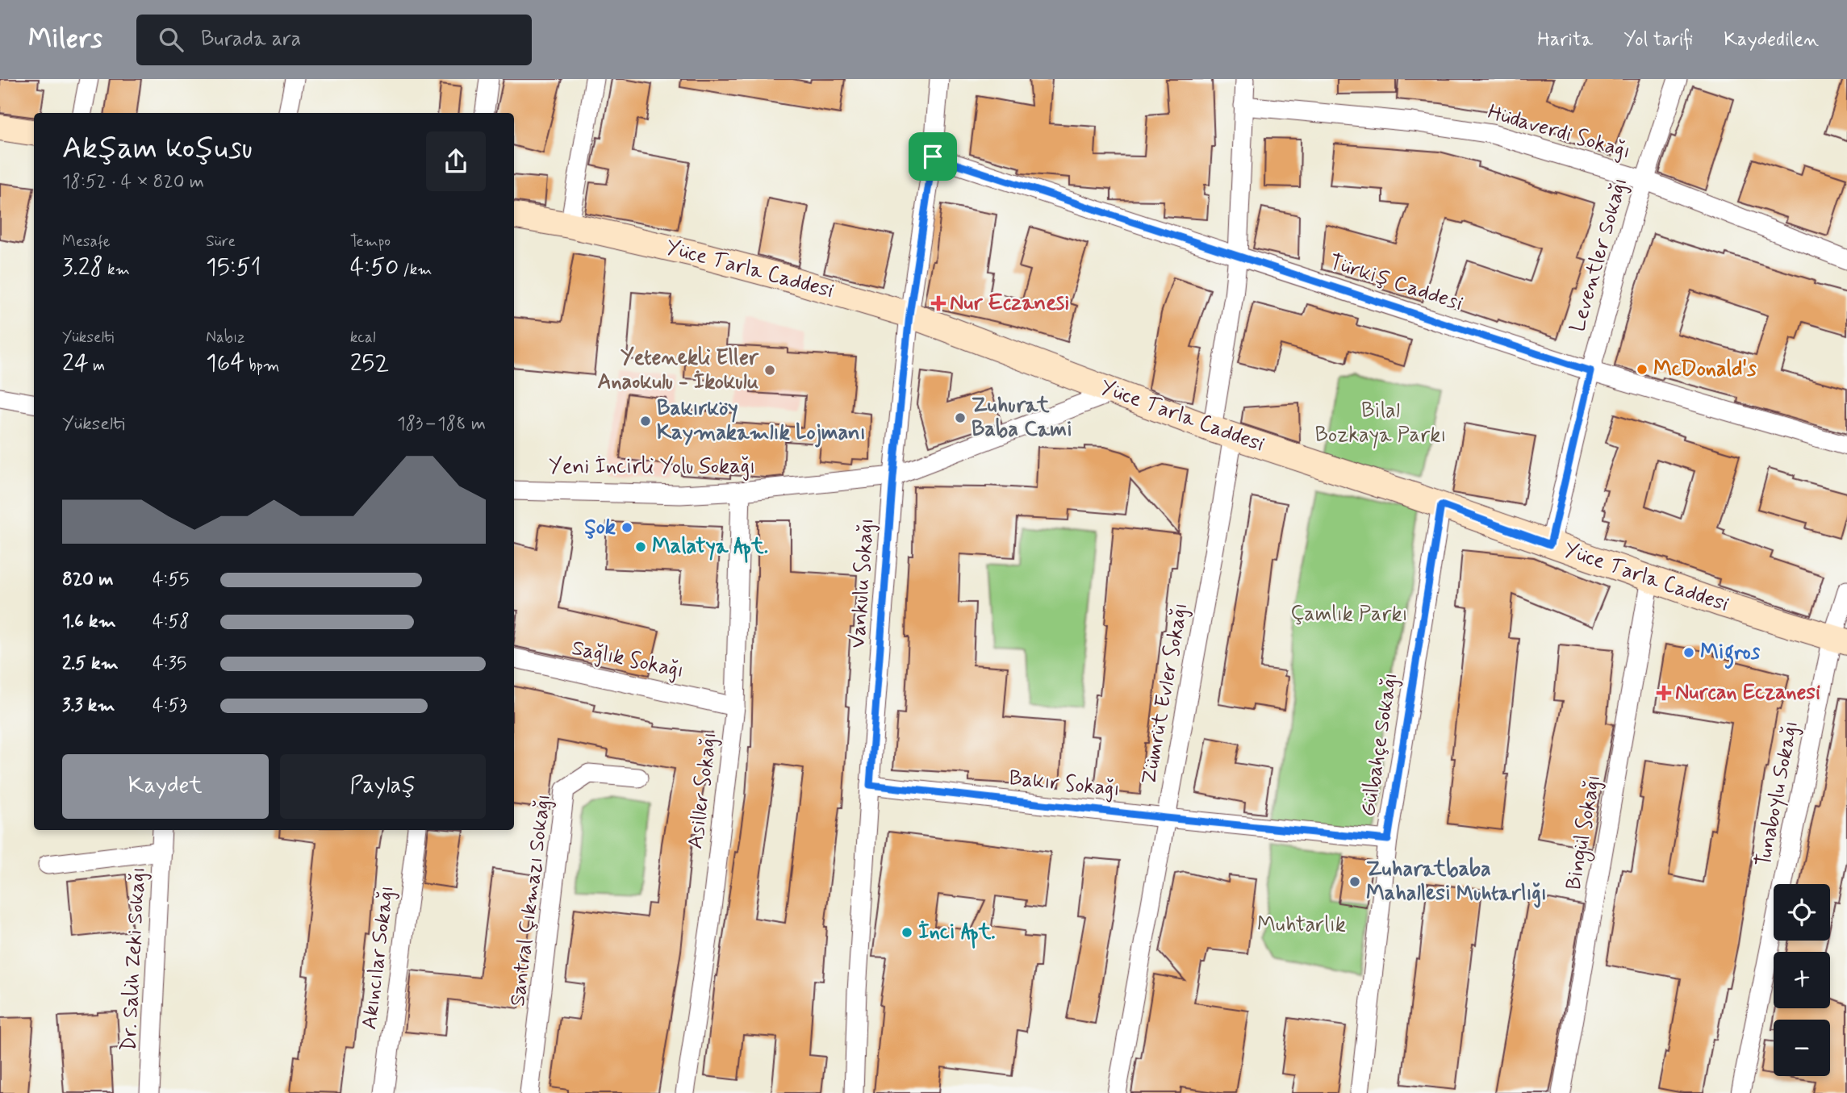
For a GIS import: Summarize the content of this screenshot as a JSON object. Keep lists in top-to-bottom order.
{
  "streets": {
    "main road": ["Yüce Tarla Caddesi"],
    "street": [
      "Hüdaverdi Sokağı",
      "Leventler Sokağı",
      "Türkiş Caddesi",
      "Yeni İncirli Yolu Sokağı",
      "Vankulu Sokağı",
      "Sağlık Sokağı",
      "Zümrüt Evler Sokağı",
      "Gülbahçe Sokağı",
      "Bakır Sokağı",
      "Asiller Sokağı",
      "Tunaboylu Sokağı",
      "Bingül Sokağı",
      "Santral Çıkmazı Sokağı",
      "Akıncılar Sokağı",
      "Dr. Salih Zeki Sokağı"
    ]
  },
  "crossings": [
    ["Hüdaverdi Sokağı", "Leventler Sokağı"],
    ["Hüdaverdi Sokağı", "Zümrüt Evler Sokağı"],
    ["Leventler Sokağı", "Yüce Tarla Caddesi"],
    ["Leventler Sokağı", "Türkiş Caddesi"],
    ["Yüce Tarla Caddesi", "Yeni İncirli Yolu Sokağı"],
    ["Yüce Tarla Caddesi", "Vankulu Sokağı"],
    ["Yüce Tarla Caddesi", "Zümrüt Evler Sokağı"],
    ["Yüce Tarla Caddesi", "Gülbahçe Sokağı"],
    ["Yüce Tarla Caddesi", "Tunaboylu Sokağı"],
    ["Yüce Tarla Caddesi", "Bingül Sokağı"],
    ["Türkiş Caddesi", "Vankulu Sokağı"],
    ["Türkiş Caddesi", "Zümrüt Evler Sokağı"],
    ["Yeni İncirli Yolu Sokağı", "Vankulu Sokağı"],
    ["Yeni İncirli Yolu Sokağı", "Asiller Sokağı"],
    ["Vankulu Sokağı", "Bakır Sokağı"],
    ["Sağlık Sokağı", "Asiller Sokağı"],
    ["Zümrüt Evler Sokağı", "Bakır Sokağı"],
    ["Gülbahçe Sokağı", "Bakır Sokağı"]
  ],
  "parks": ["Bilal Bozkaya Parkı", "Çamlık Parkı", "Muhtarlık"],
  "places": {
    "health": ["Nur Eczanesi", "Nurcan Eczanesi"],
    "other": [
      "McDonald's",
      "Yetenekli Eller Anaokulu - İkokulu",
      "Zuhurat Baba Cami",
      "Bakırköy Kaymakamlık Lojmanı",
      "Şok",
      "Malatya Apt.",
      "Migros",
      "Zuharatbaba Mahallesi Muhtarlığı",
      "İnci Apt."
    ]
  },
  "page": {
    "header": "Milers",
    "search": "Burada ara",
    "nav": ["Harita", "Yol tarifi", "Kaydedilen"],
    "heading": ["Akşam koşusu", "18:52 · 4 × 820 m"],
    "stats": [
      ["Mesafe", "3.28 km"],
      ["Süre", "15:51"],
      ["Tempo", "4:50 /km"],
      ["Yükselti", "24 m"],
      ["Nabız", "164 bpm"],
      ["kcal", "252"]
    ],
    "chart": ["Yükselti", "183–188 m"],
    "list": [
      {
        "name": "820 m",
        "note": "4:55"
      },
      {
        "name": "1.6 km",
        "note": "4:58"
      },
      {
        "name": "2.5 km",
        "note": "4:35"
      },
      {
        "name": "3.3 km",
        "note": "4:53"
      }
    ],
    "buttons": ["Kaydet", "Paylaş"],
    "map_buttons": ["+", "−"]
  }
}
